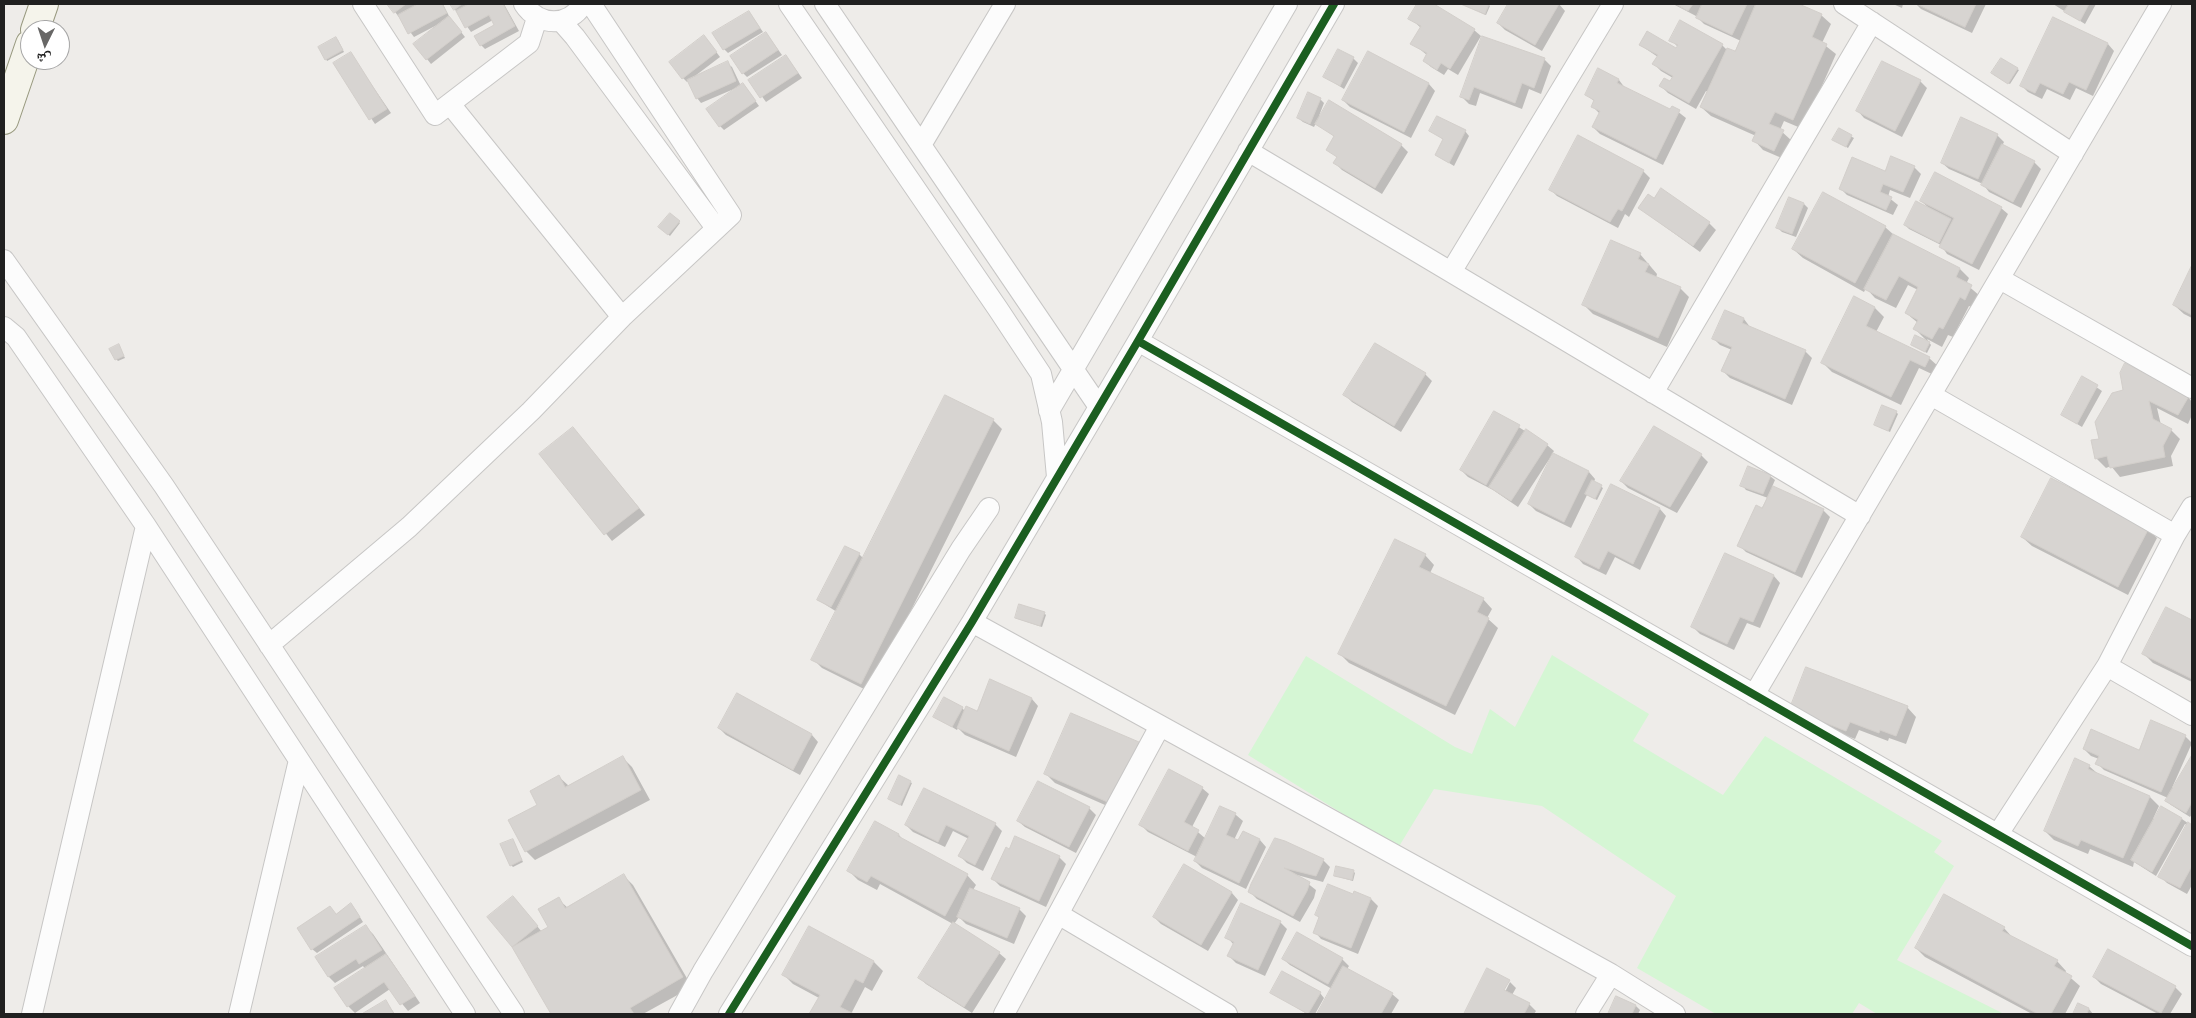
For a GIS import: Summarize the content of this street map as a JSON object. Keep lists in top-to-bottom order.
{
  "north": "bottom"
}
